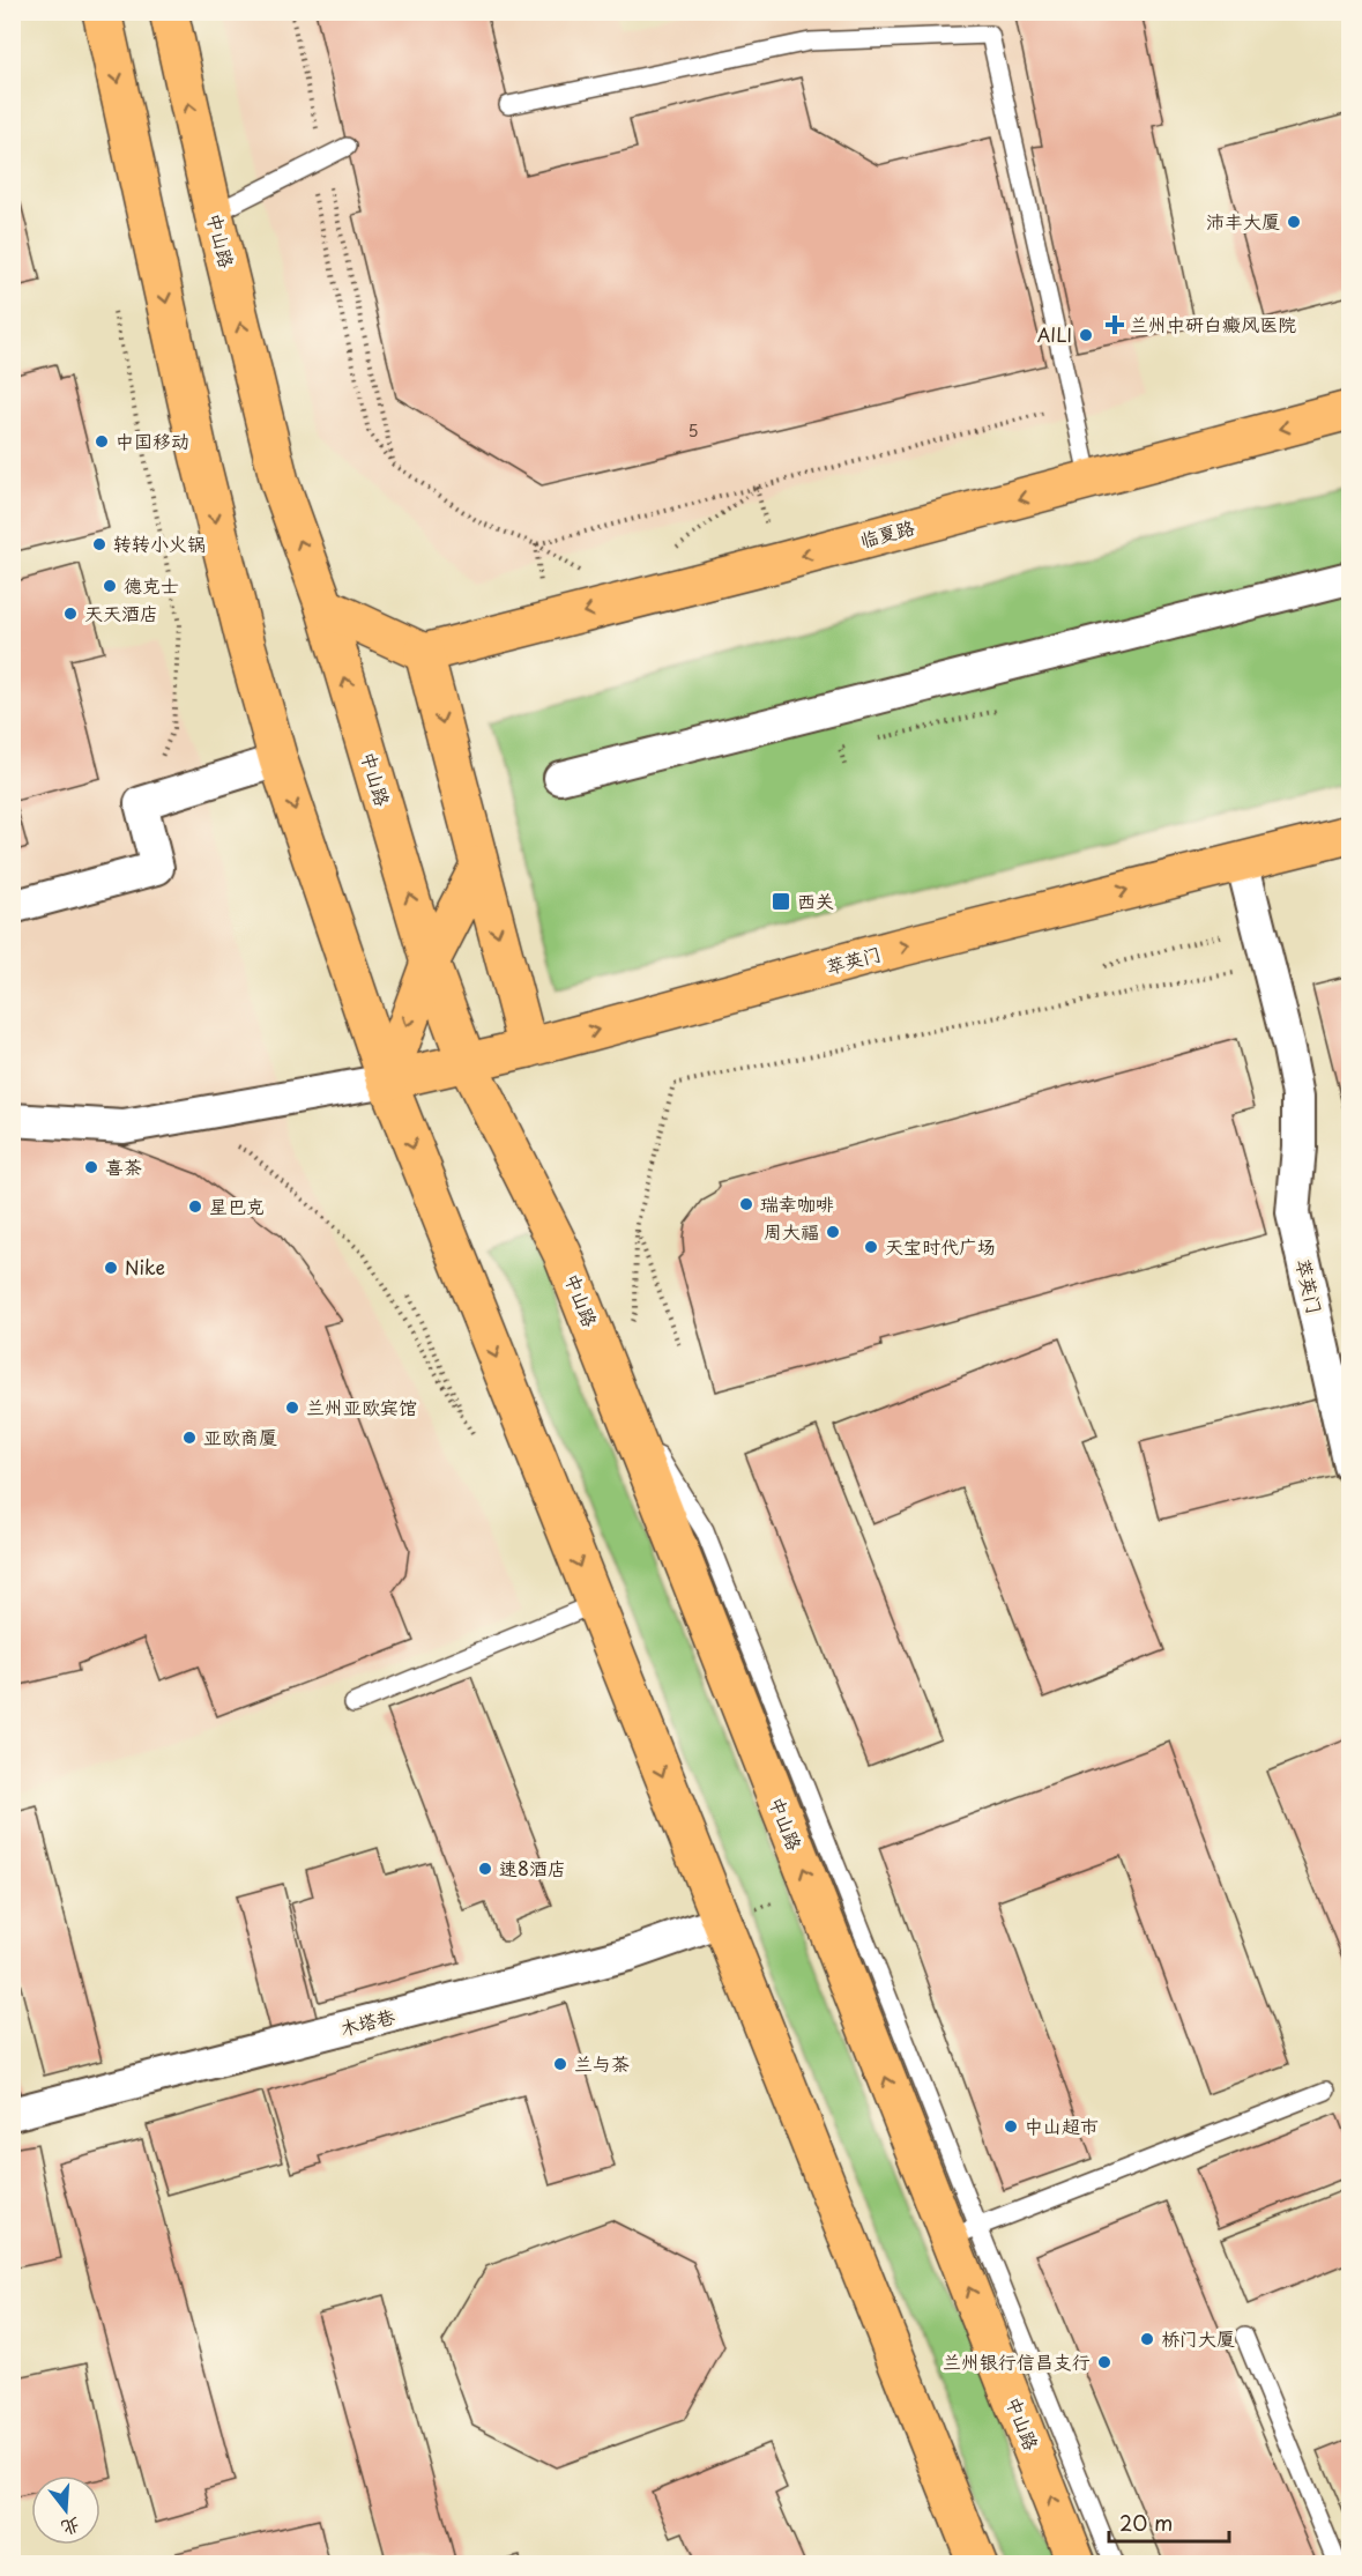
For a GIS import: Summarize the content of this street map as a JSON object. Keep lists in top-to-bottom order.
{
  "streets": {
    "main road": ["中山路", "临夏路", "萃英门"],
    "street": ["木塔巷"]
  },
  "crossings": [
    ["中山路", "萃英门"]
  ],
  "one_way": ["临夏路", "萃英门"],
  "places": {
    "other": [
      "沛丰大厦",
      "AILI",
      "中国移动",
      "转转小火锅",
      "德克士",
      "天天酒店",
      "喜茶",
      "瑞幸咖啡",
      "星巴克",
      "周大福",
      "天宝时代广场",
      "Nike",
      "兰州亚欧宾馆",
      "亚欧商厦",
      "速8酒店",
      "兰与茶",
      "中山超市",
      "桥门大厦",
      "兰州银行信昌支行"
    ],
    "health": ["兰州中研白癜风医院"],
    "transit": ["西关"]
  },
  "house_numbers": ["5"],
  "scale_bar": "20 m",
  "north": "bottom"
}
